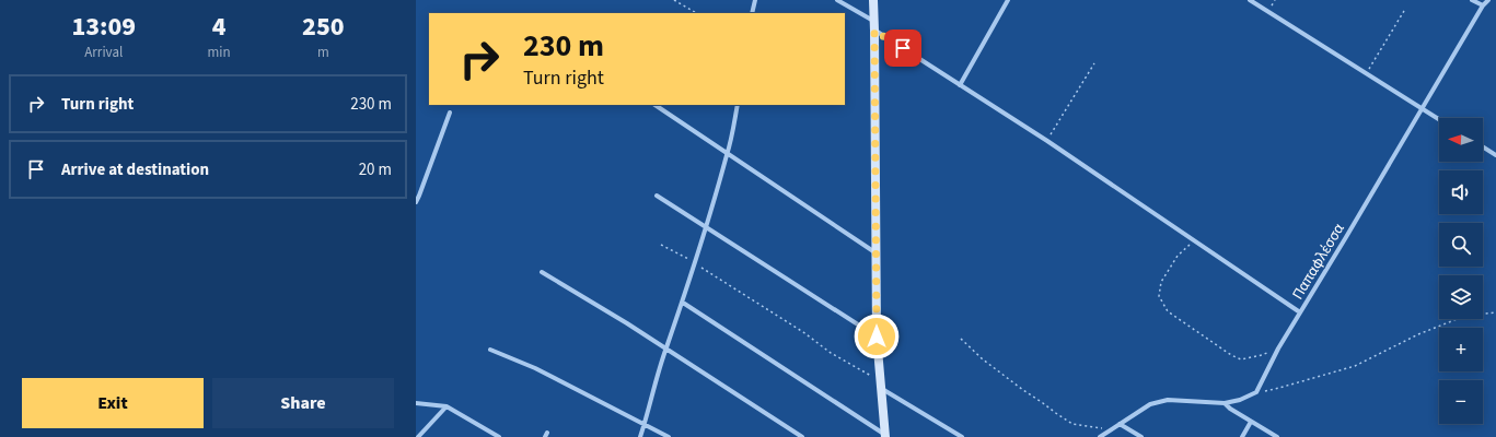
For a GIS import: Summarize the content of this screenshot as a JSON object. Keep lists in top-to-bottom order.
{
  "streets": {
    "street": ["Παπαφλέσσα"]
  },
  "north": "left",
  "page": {
    "eta": [
      "13:09",
      "Arrival",
      "4",
      "min",
      "250",
      "m"
    ],
    "turn": ["230 m", "Turn right"],
    "list": [
      {
        "name": "Turn right",
        "value": "230 m"
      },
      {
        "name": "Arrive at destination",
        "value": "20 m"
      }
    ],
    "map_buttons": ["+", "−"],
    "buttons": ["Exit", "Share"]
  }
}
